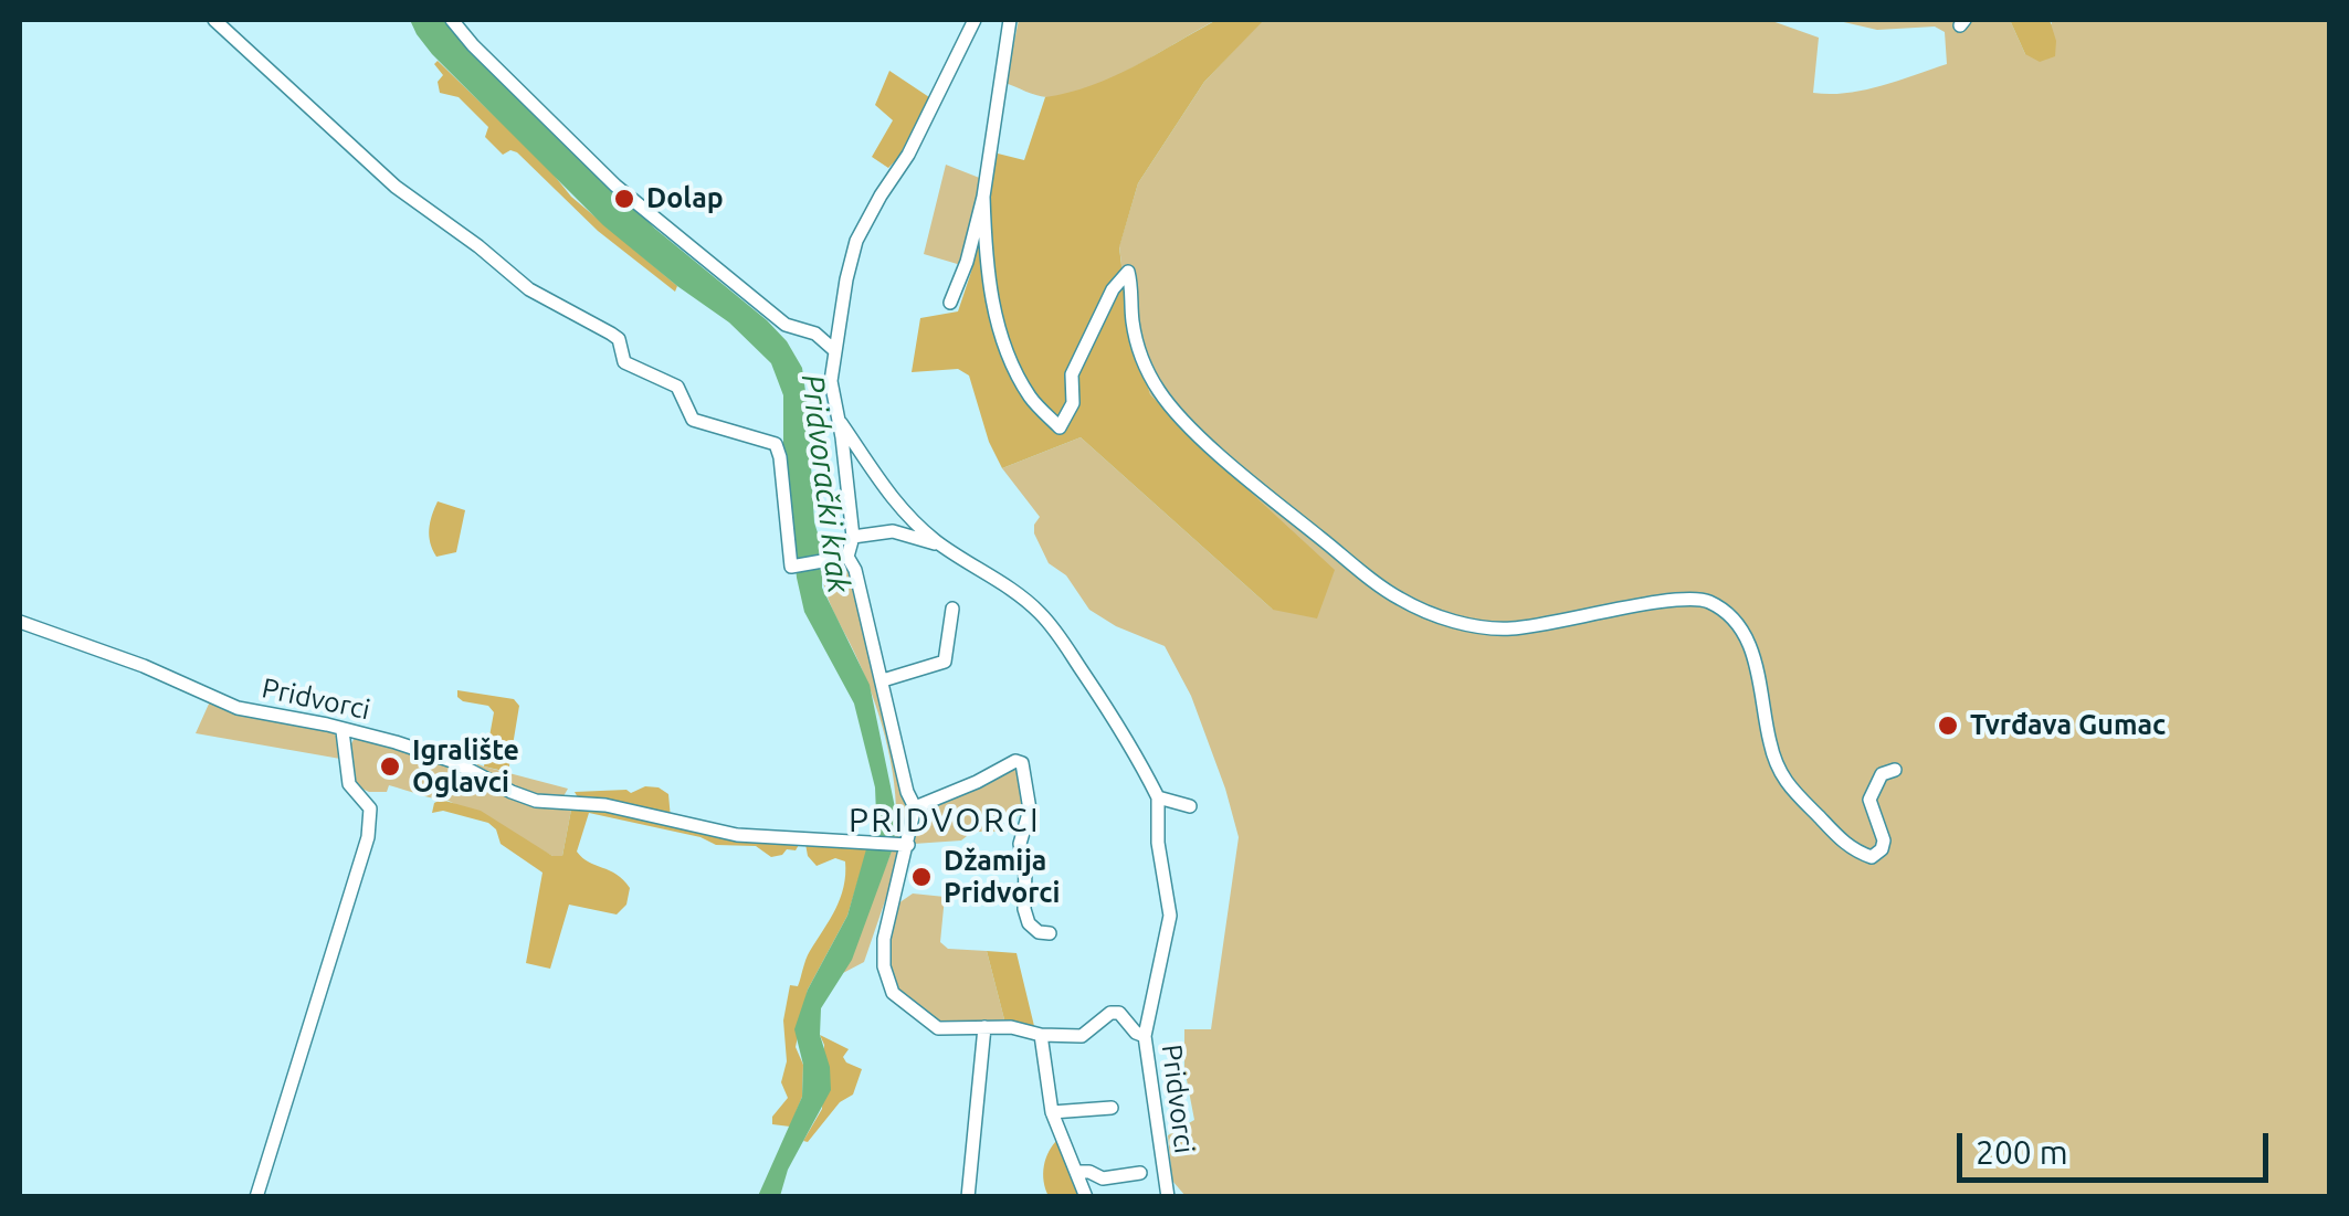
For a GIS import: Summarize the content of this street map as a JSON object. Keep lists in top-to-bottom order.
{
  "streets": {
    "street": ["Pridvorci"]
  },
  "districts": ["PRIDVORCI"],
  "water": ["Pridvorački krak"],
  "places": [
    "Dolap",
    "Tvrđava Gumac",
    "Igralište Oglavci",
    "Džamija Pridvorci"
  ],
  "scale_bar": "200 m"
}
